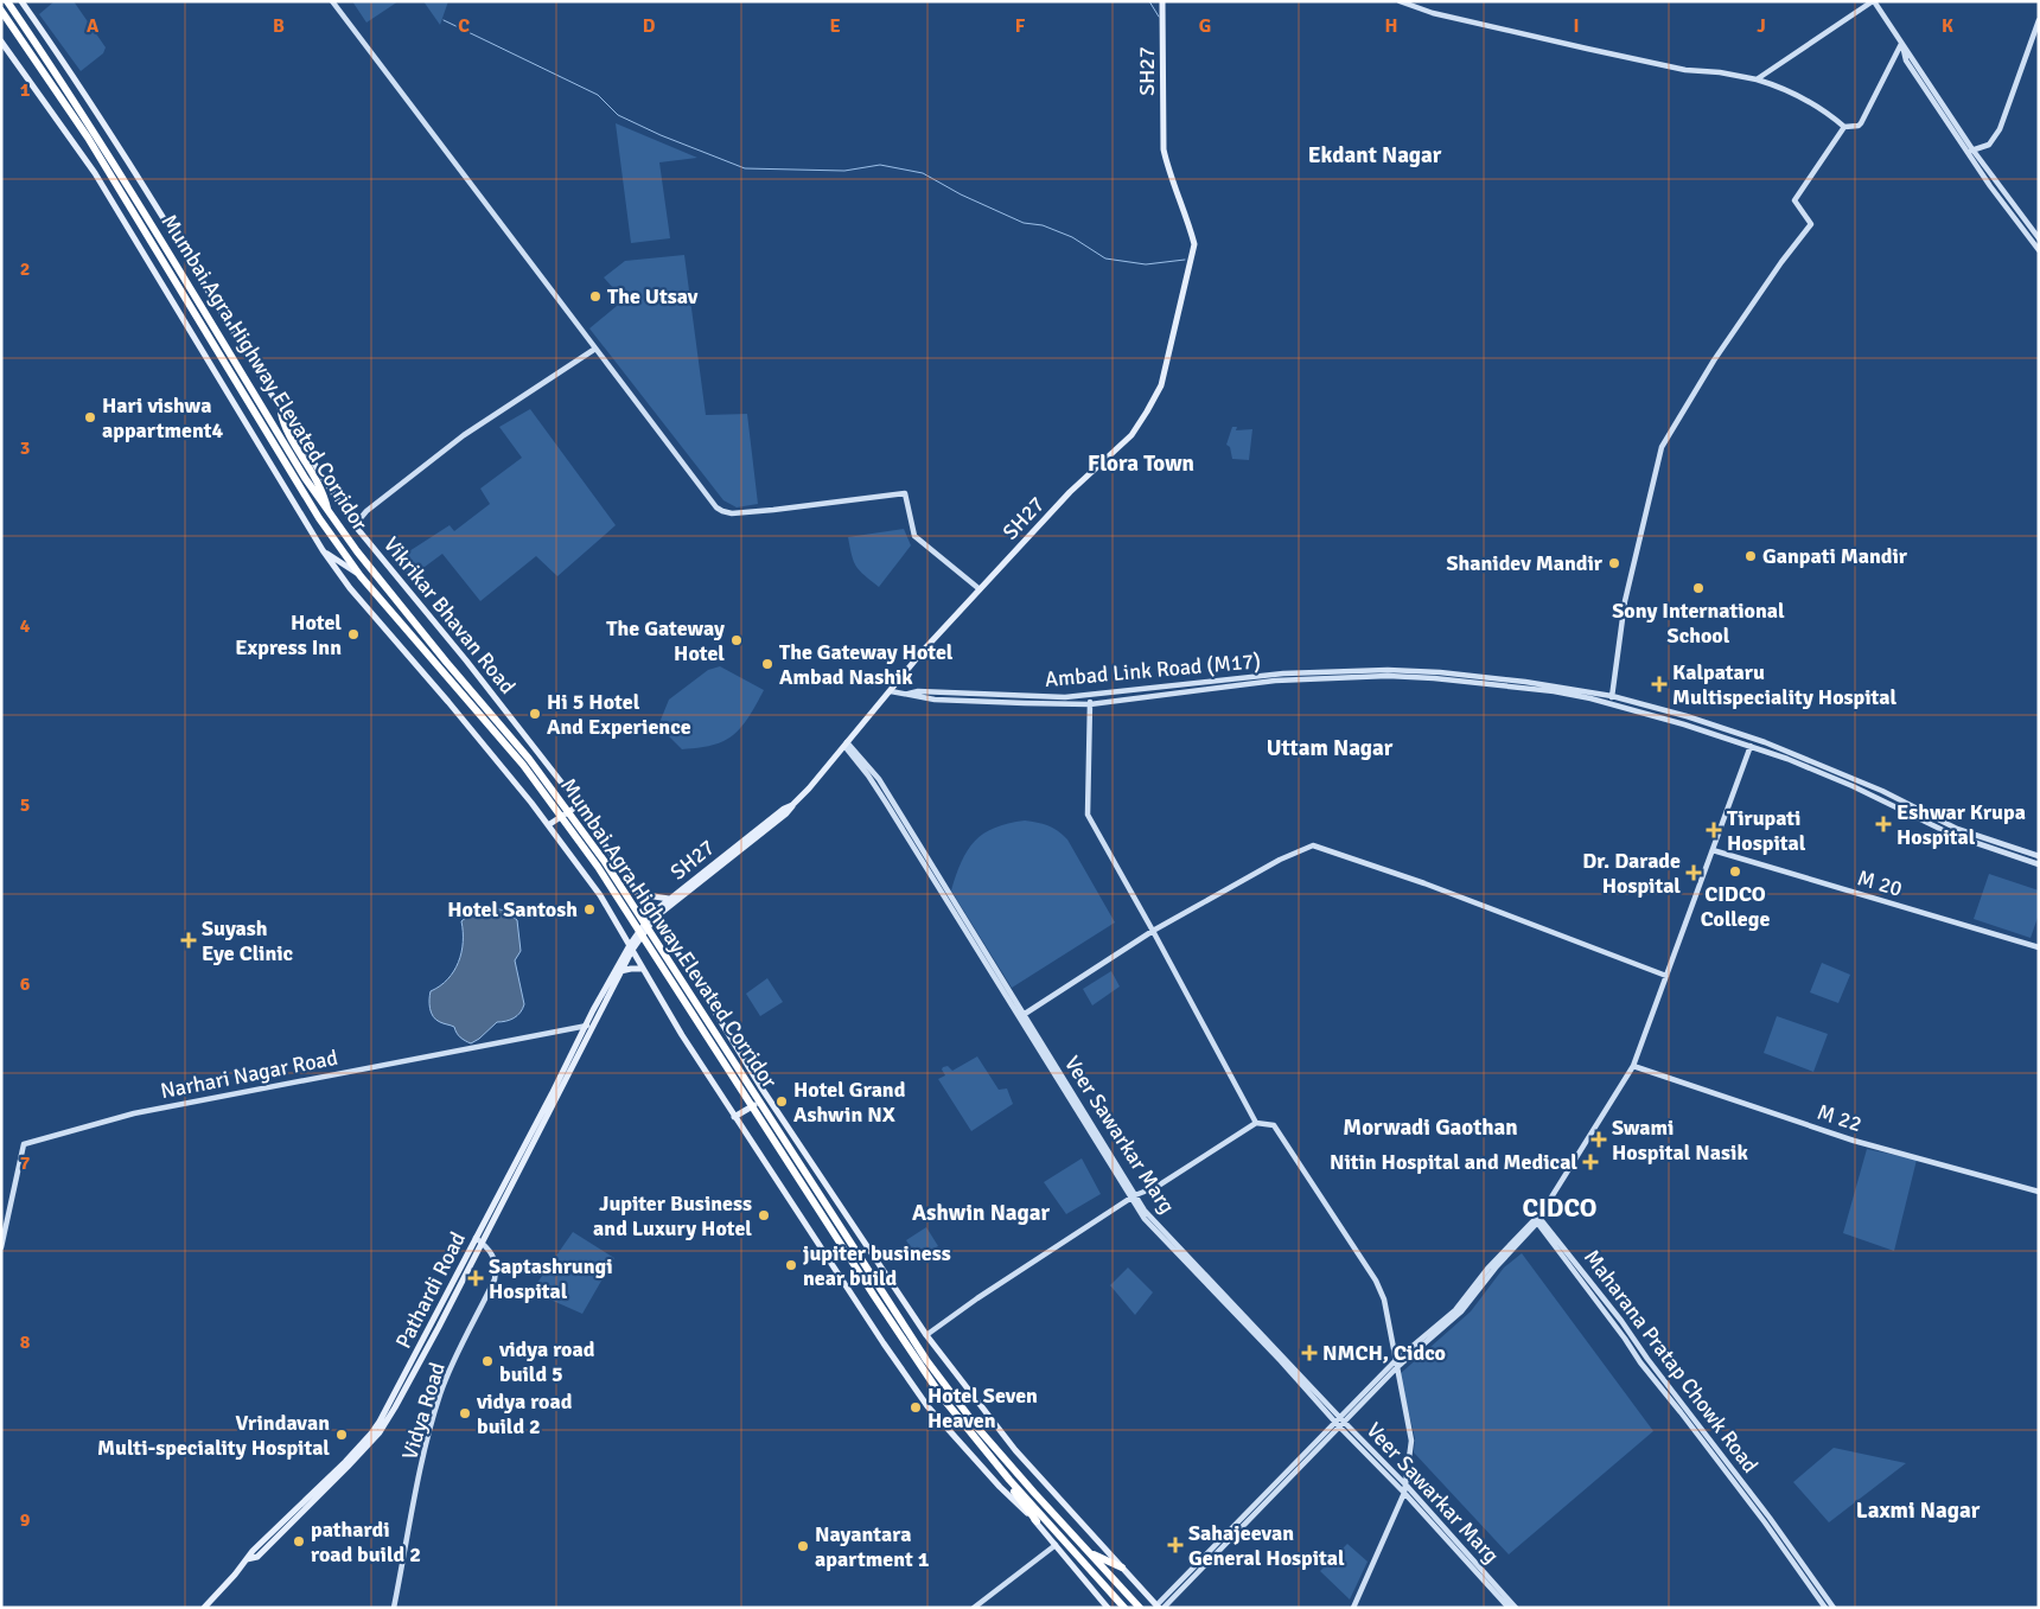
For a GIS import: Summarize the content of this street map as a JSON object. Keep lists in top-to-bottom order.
{
  "streets": {
    "highway": ["Mumbai Agra Highway Elevated Corridor"],
    "main road": ["SH27", "Vikrikar Bhavan Road", "Pathardi Road"],
    "street": [
      "Ambad Link Road (M17)",
      "M 20",
      "Narhari Nagar Road",
      "M 22",
      "Veer Sawarkar Marg",
      "Maharana Pratap Chowk Road",
      "Vidya Road"
    ]
  },
  "crossings": [
    ["SH27", "Vikrikar Bhavan Road"],
    ["SH27", "Veer Sawarkar Marg"],
    ["SH27", "Pathardi Road"],
    ["Narhari Nagar Road", "Pathardi Road"],
    ["Pathardi Road", "Vidya Road"]
  ],
  "districts": [
    "Ekdant Nagar",
    "Flora Town",
    "Uttam Nagar",
    "Morwadi Gaothan",
    "CIDCO",
    "Ashwin Nagar",
    "Laxmi Nagar"
  ],
  "places": {
    "other": [
      "The Utsav",
      "Hari vishwa appartment4",
      "Ganpati Mandir",
      "Shanidev Mandir",
      "Sony International School",
      "Hotel Express Inn",
      "The Gateway Hotel",
      "The Gateway Hotel Ambad Nashik",
      "Hi 5 Hotel And Experience",
      "CIDCO College",
      "Hotel Santosh",
      "Hotel Grand Ashwin NX",
      "Jupiter Business and Luxury Hotel",
      "jupiter business near build",
      "vidya road build 5",
      "Hotel Seven Heaven",
      "vidya road build 2",
      "Vrindavan Multi-speciality Hospital",
      "pathardi road build 2",
      "Nayantara apartment 1"
    ],
    "health": [
      "Kalpataru Multispeciality Hospital",
      "Eshwar Krupa Hospital",
      "Tirupati Hospital",
      "Dr. Darade Hospital",
      "Suyash Eye Clinic",
      "Swami Hospital Nasik",
      "Nitin Hospital and Medical",
      "Saptashrungi Hospital",
      "NMCH, Cidco",
      "Sahajeevan General Hospital"
    ]
  },
  "grid": {
    "columns": [
      "A",
      "B",
      "C",
      "D",
      "E",
      "F",
      "G",
      "H",
      "I",
      "J",
      "K"
    ],
    "rows": [
      "1",
      "2",
      "3",
      "4",
      "5",
      "6",
      "7",
      "8",
      "9"
    ]
  }
}
